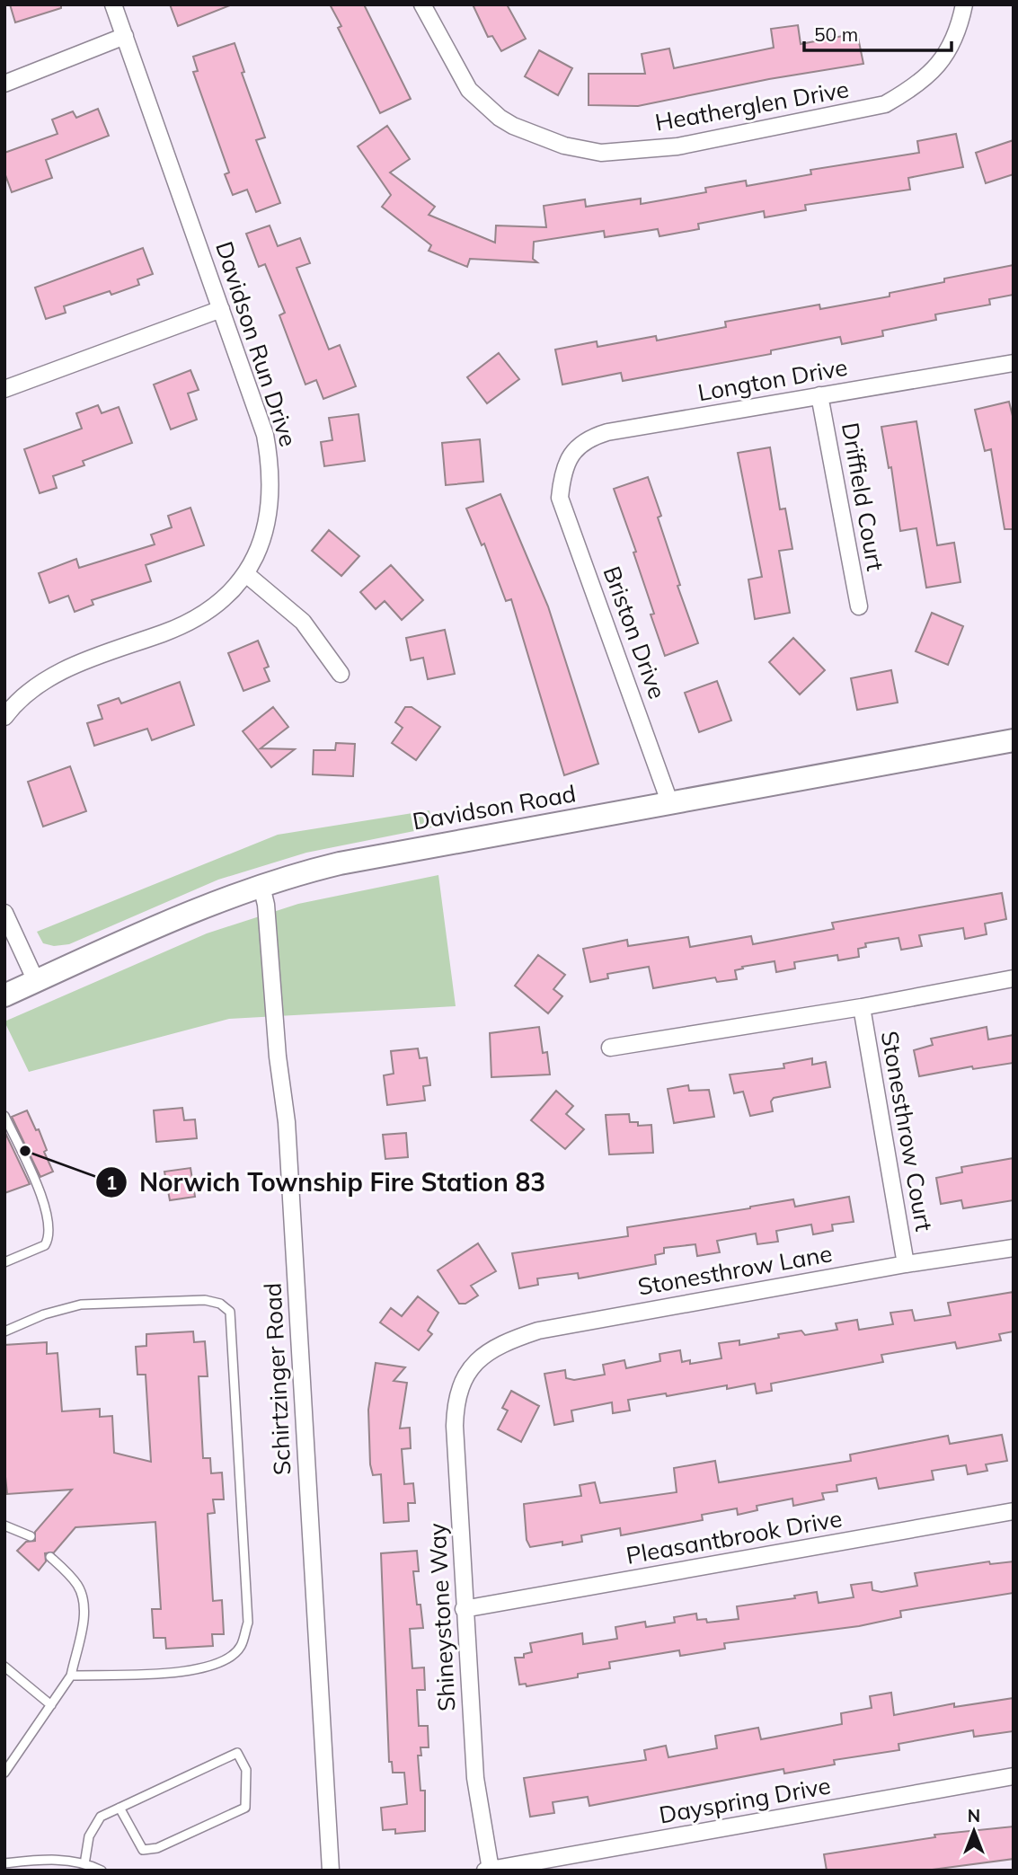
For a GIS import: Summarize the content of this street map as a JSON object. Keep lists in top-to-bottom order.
{
  "streets": {
    "main road": ["Davidson Road"],
    "street": [
      "Heatherglen Drive",
      "Davidson Run Drive",
      "Longton Drive",
      "Driffield Court",
      "Briston Drive",
      "Stonesthrow Court",
      "Stonesthrow Lane",
      "Schirtzinger Road",
      "Pleasantbrook Drive",
      "Shineystone Way",
      "Dayspring Drive"
    ]
  },
  "crossings": [
    ["Longton Drive", "Driffield Court"],
    ["Longton Drive", "Briston Drive"],
    ["Briston Drive", "Davidson Road"],
    ["Davidson Road", "Schirtzinger Road"],
    ["Stonesthrow Court", "Stonesthrow Lane"],
    ["Stonesthrow Lane", "Shineystone Way"],
    ["Pleasantbrook Drive", "Shineystone Way"],
    ["Shineystone Way", "Dayspring Drive"]
  ],
  "places": ["Norwich Township Fire Station 83"],
  "scale_bar": "50 m",
  "north": "top"
}
